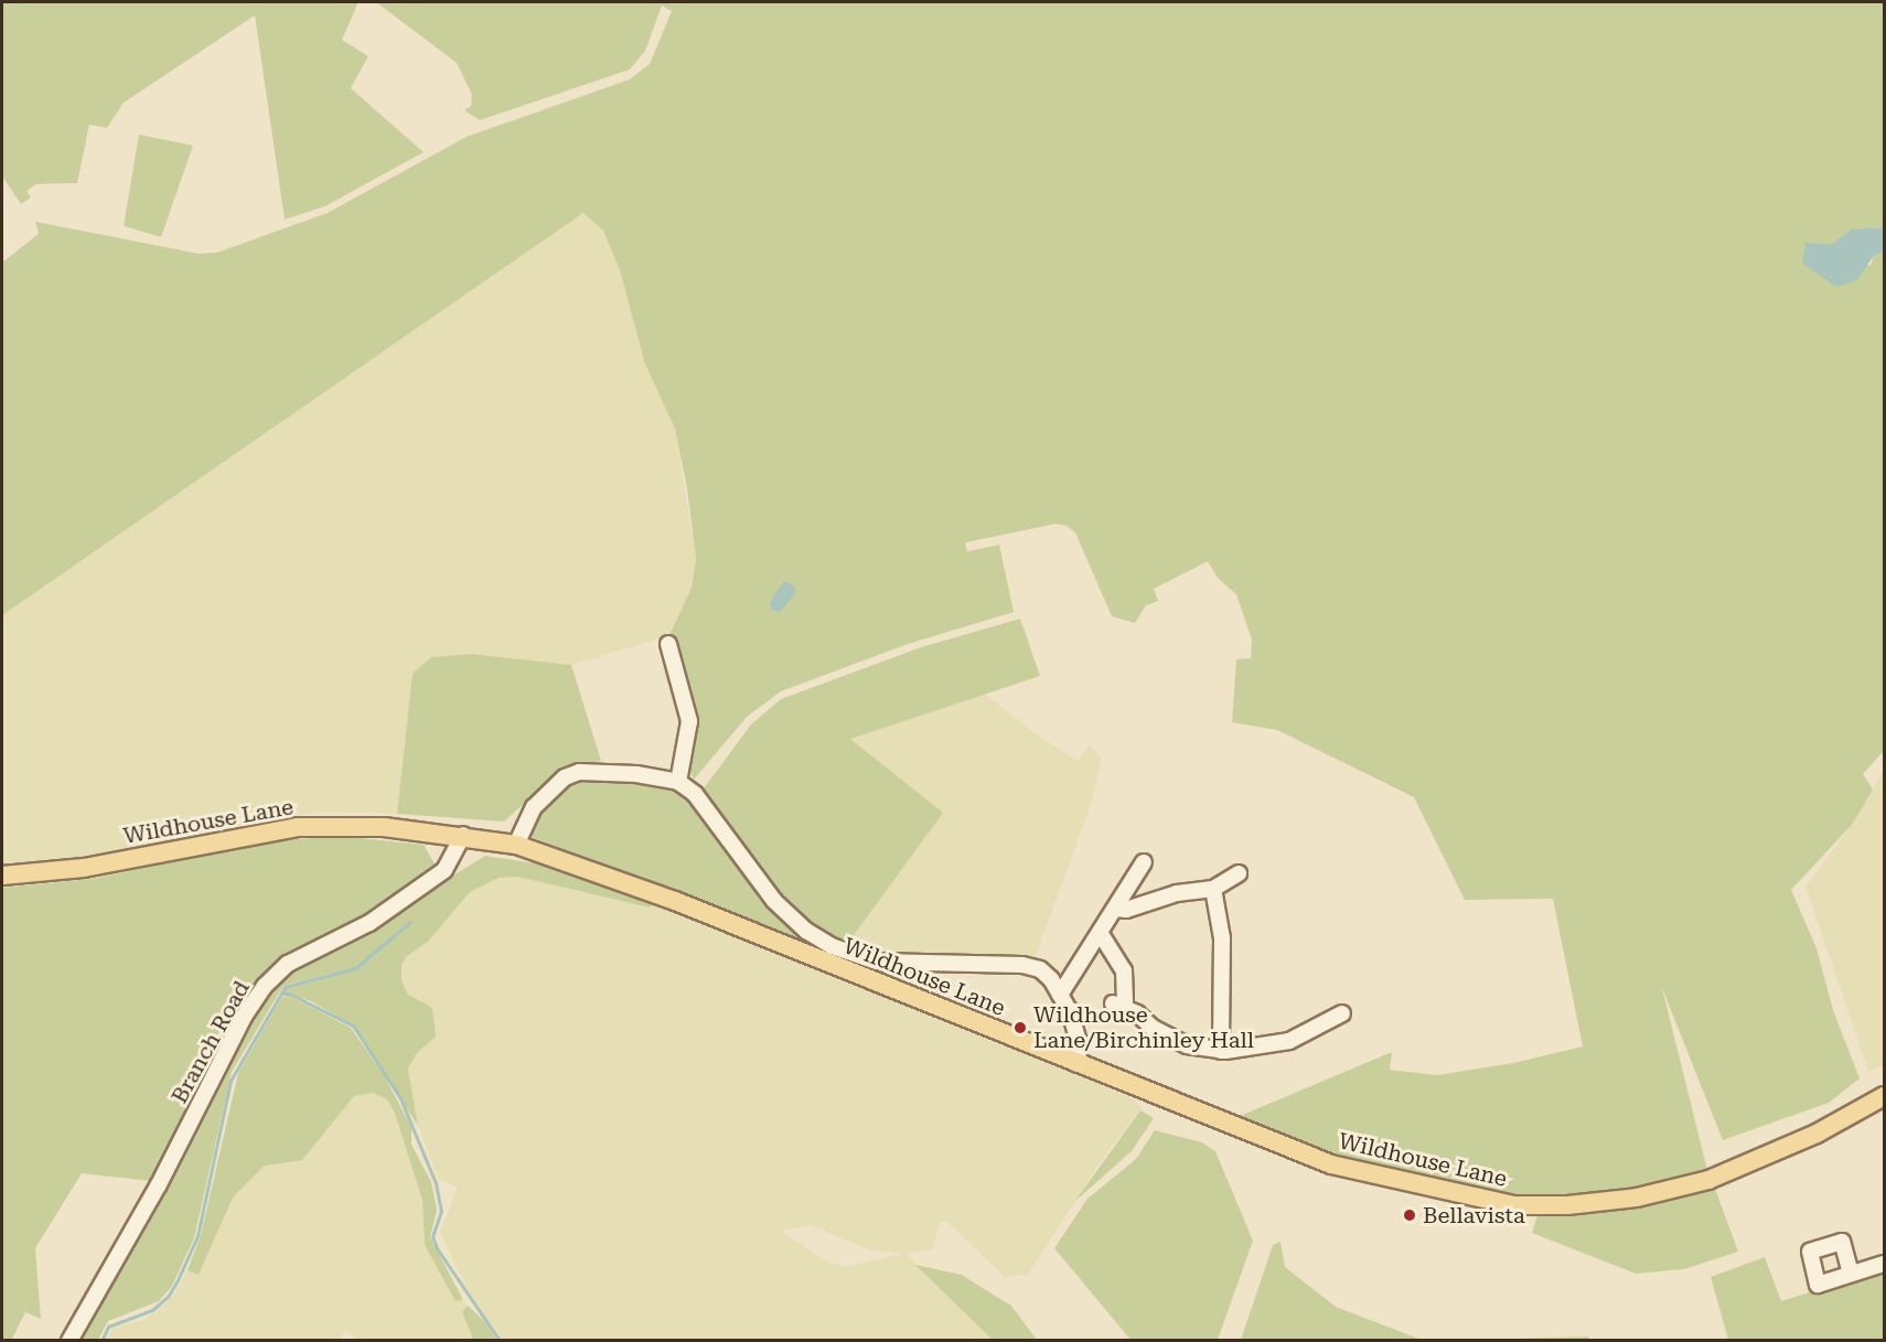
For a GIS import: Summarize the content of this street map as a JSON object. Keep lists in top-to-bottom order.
{
  "streets": {
    "main road": ["Wildhouse Lane"],
    "street": ["Branch Road"]
  },
  "crossings": [
    ["Wildhouse Lane", "Branch Road"]
  ],
  "places": ["Wildhouse Lane/Birchinley Hall", "Bellavista"]
}
